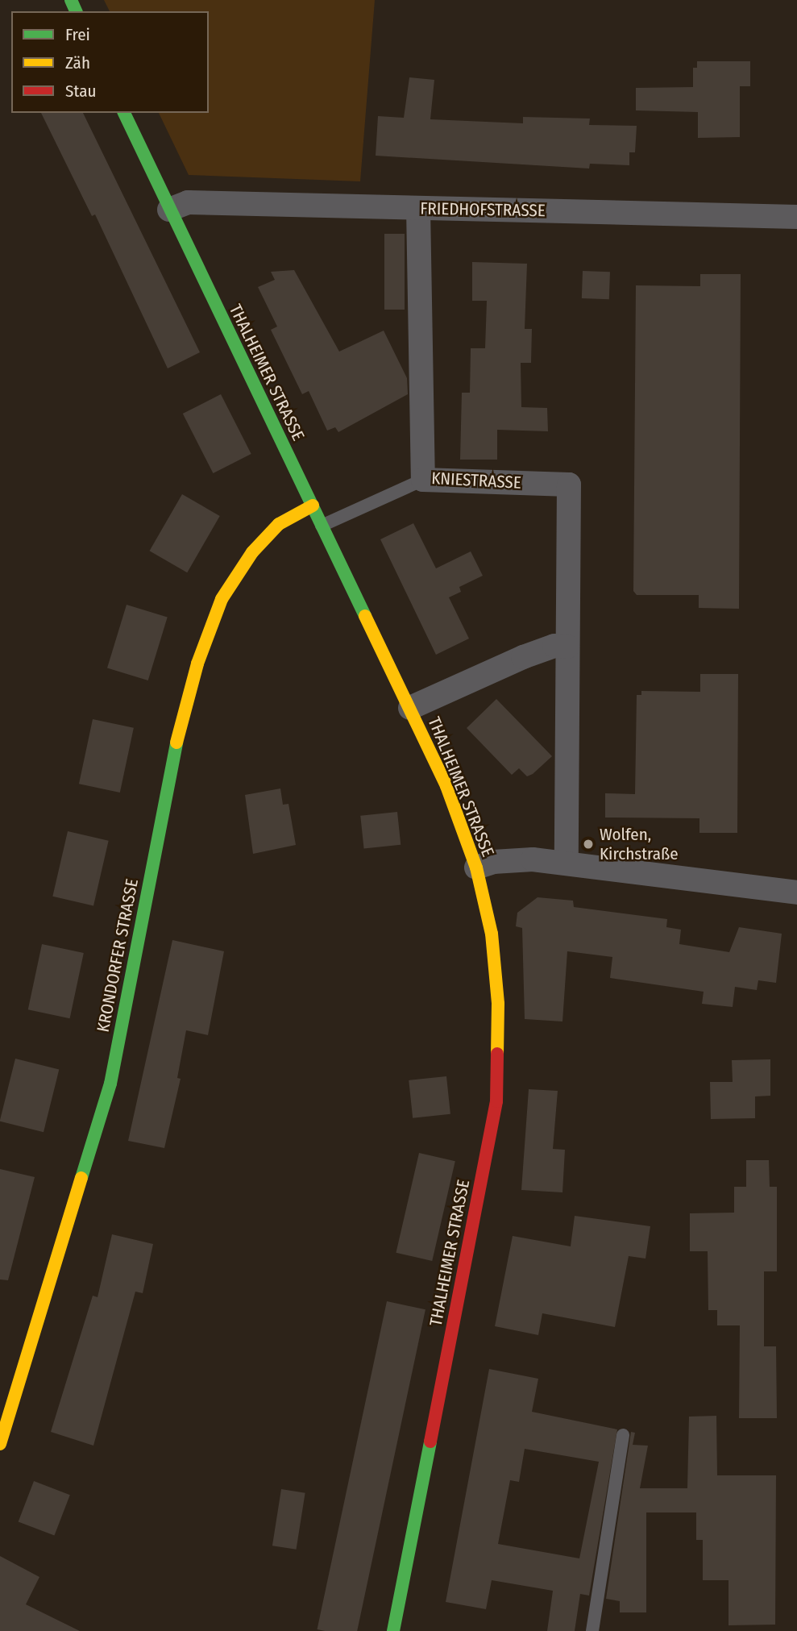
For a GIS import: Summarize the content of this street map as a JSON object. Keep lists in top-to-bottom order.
{
  "streets": {
    "street": [
      "FRIEDHOFSTRASSE",
      "THALHEIMER STRASSE",
      "KNIESTRASSE",
      "KRONDORFER STRASSE"
    ]
  },
  "crossings": [
    ["FRIEDHOFSTRASSE", "THALHEIMER STRASSE"],
    ["FRIEDHOFSTRASSE", "KNIESTRASSE"],
    ["THALHEIMER STRASSE", "KRONDORFER STRASSE"]
  ],
  "places": ["Wolfen, Kirchstraße"],
  "legend": ["Frei", "Zäh", "Stau"]
}
